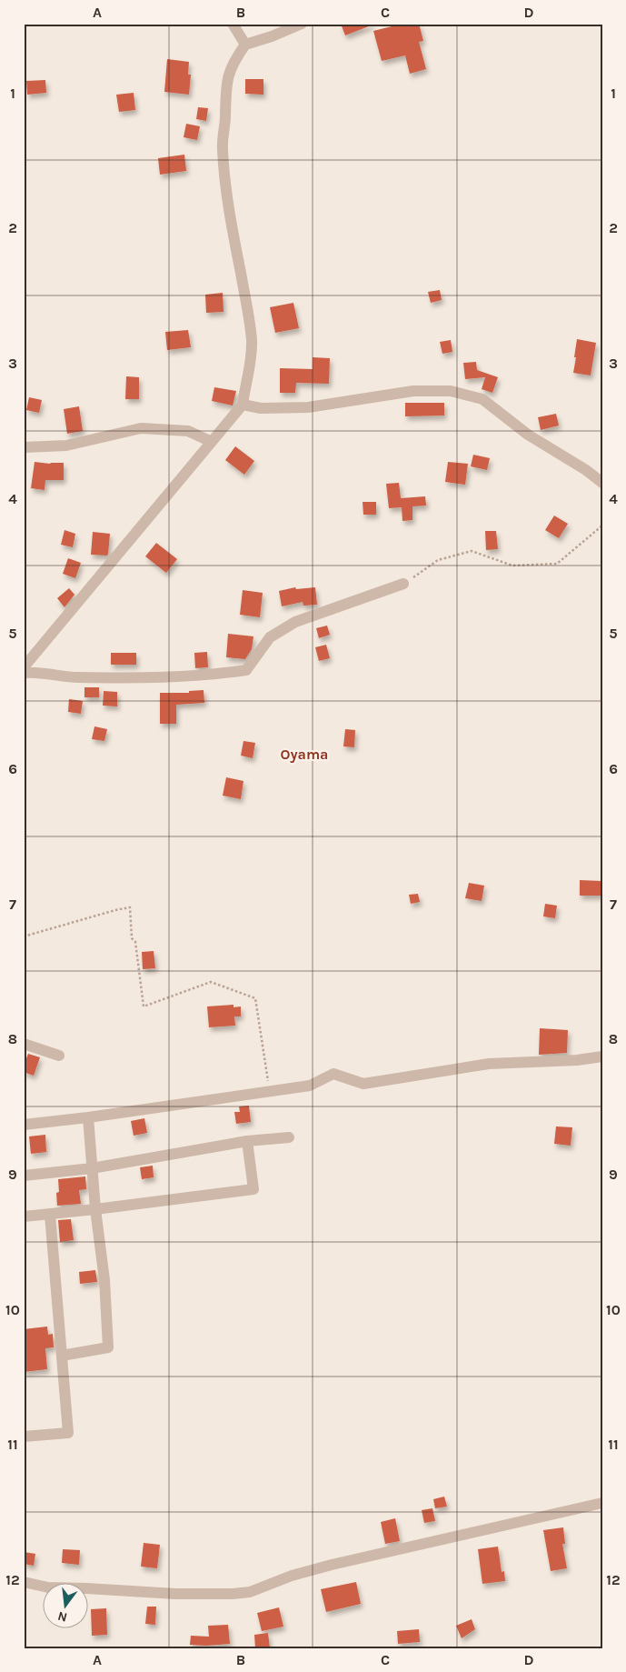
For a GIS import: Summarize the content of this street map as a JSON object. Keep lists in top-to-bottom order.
{
  "districts": ["Oyama"],
  "north": "bottom",
  "grid": {
    "columns": [
      "A",
      "B",
      "C",
      "D"
    ],
    "rows": [
      "1",
      "2",
      "3",
      "4",
      "5",
      "6",
      "7",
      "8",
      "9",
      "10",
      "11",
      "12"
    ]
  }
}
